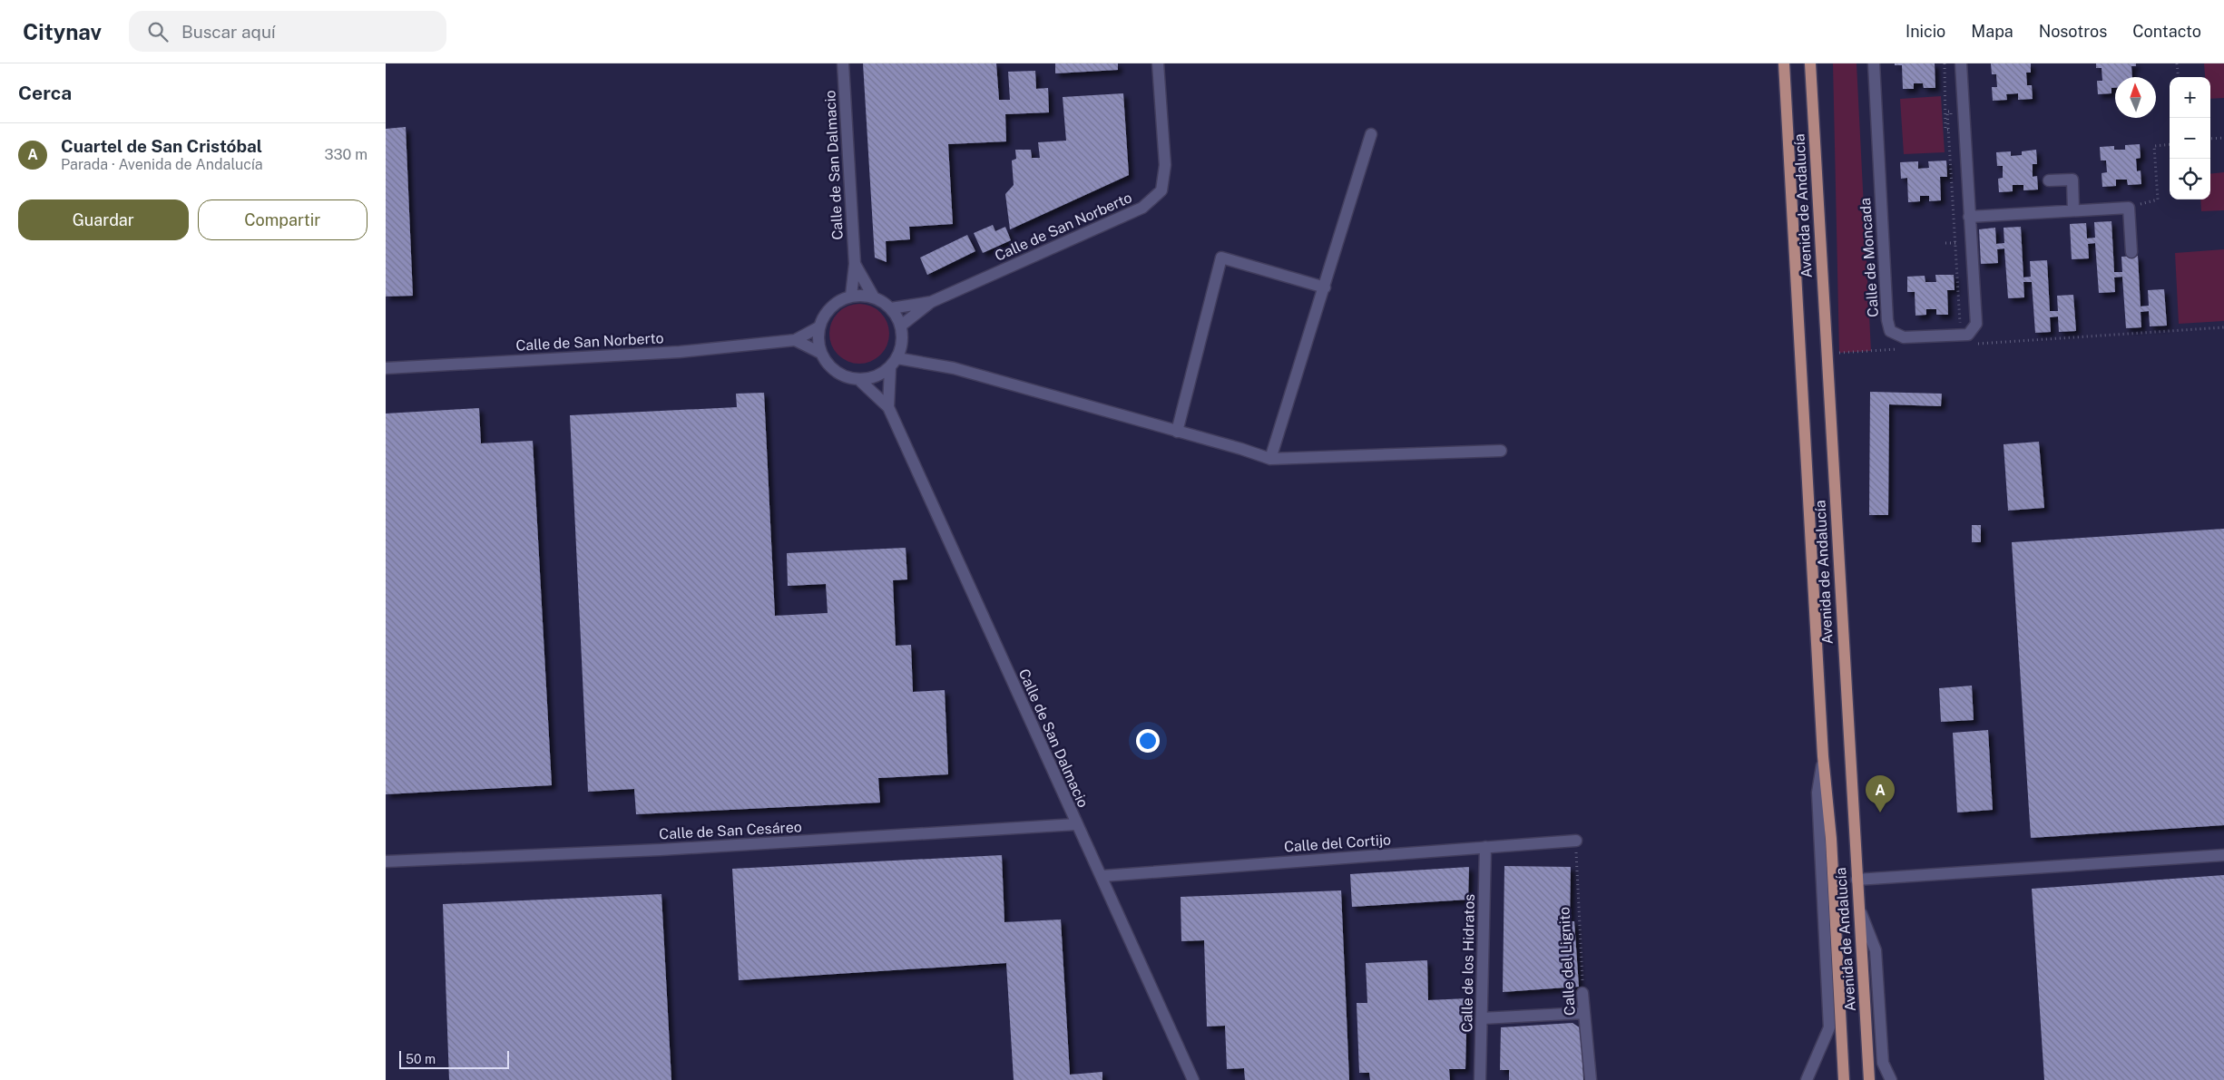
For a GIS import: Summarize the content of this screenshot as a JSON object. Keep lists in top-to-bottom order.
{
  "streets": {
    "main road": ["Avenida de Andalucía"],
    "street": [
      "Calle de San Dalmacio",
      "Calle de San Norberto",
      "Calle de Moncada",
      "Calle de San Cesáreo",
      "Calle del Cortijo",
      "Calle del Lignito",
      "Calle de los Hidratos"
    ]
  },
  "crossings": [
    ["Calle de San Dalmacio", "Calle de San Norberto"],
    ["Calle de San Dalmacio", "Calle de San Cesáreo"],
    ["Calle de San Dalmacio", "Calle del Cortijo"],
    ["Calle del Cortijo", "Calle del Lignito"],
    ["Calle del Cortijo", "Calle de los Hidratos"]
  ],
  "scale_bar": "50 m",
  "north": "top",
  "page": {
    "header": "Citynav",
    "search": "Buscar aquí",
    "nav": [
      "Inicio",
      "Mapa",
      "Nosotros",
      "Contacto"
    ],
    "heading": "Cerca",
    "map_buttons": ["+", "−"],
    "list": [
      {
        "mark": "A",
        "name": "Cuartel de San Cristóbal",
        "note": "Parada · Avenida de Andalucía",
        "value": "330 m"
      }
    ],
    "buttons": ["Guardar", "Compartir"],
    "pins": "A",
    "scale": "50 m"
  }
}
